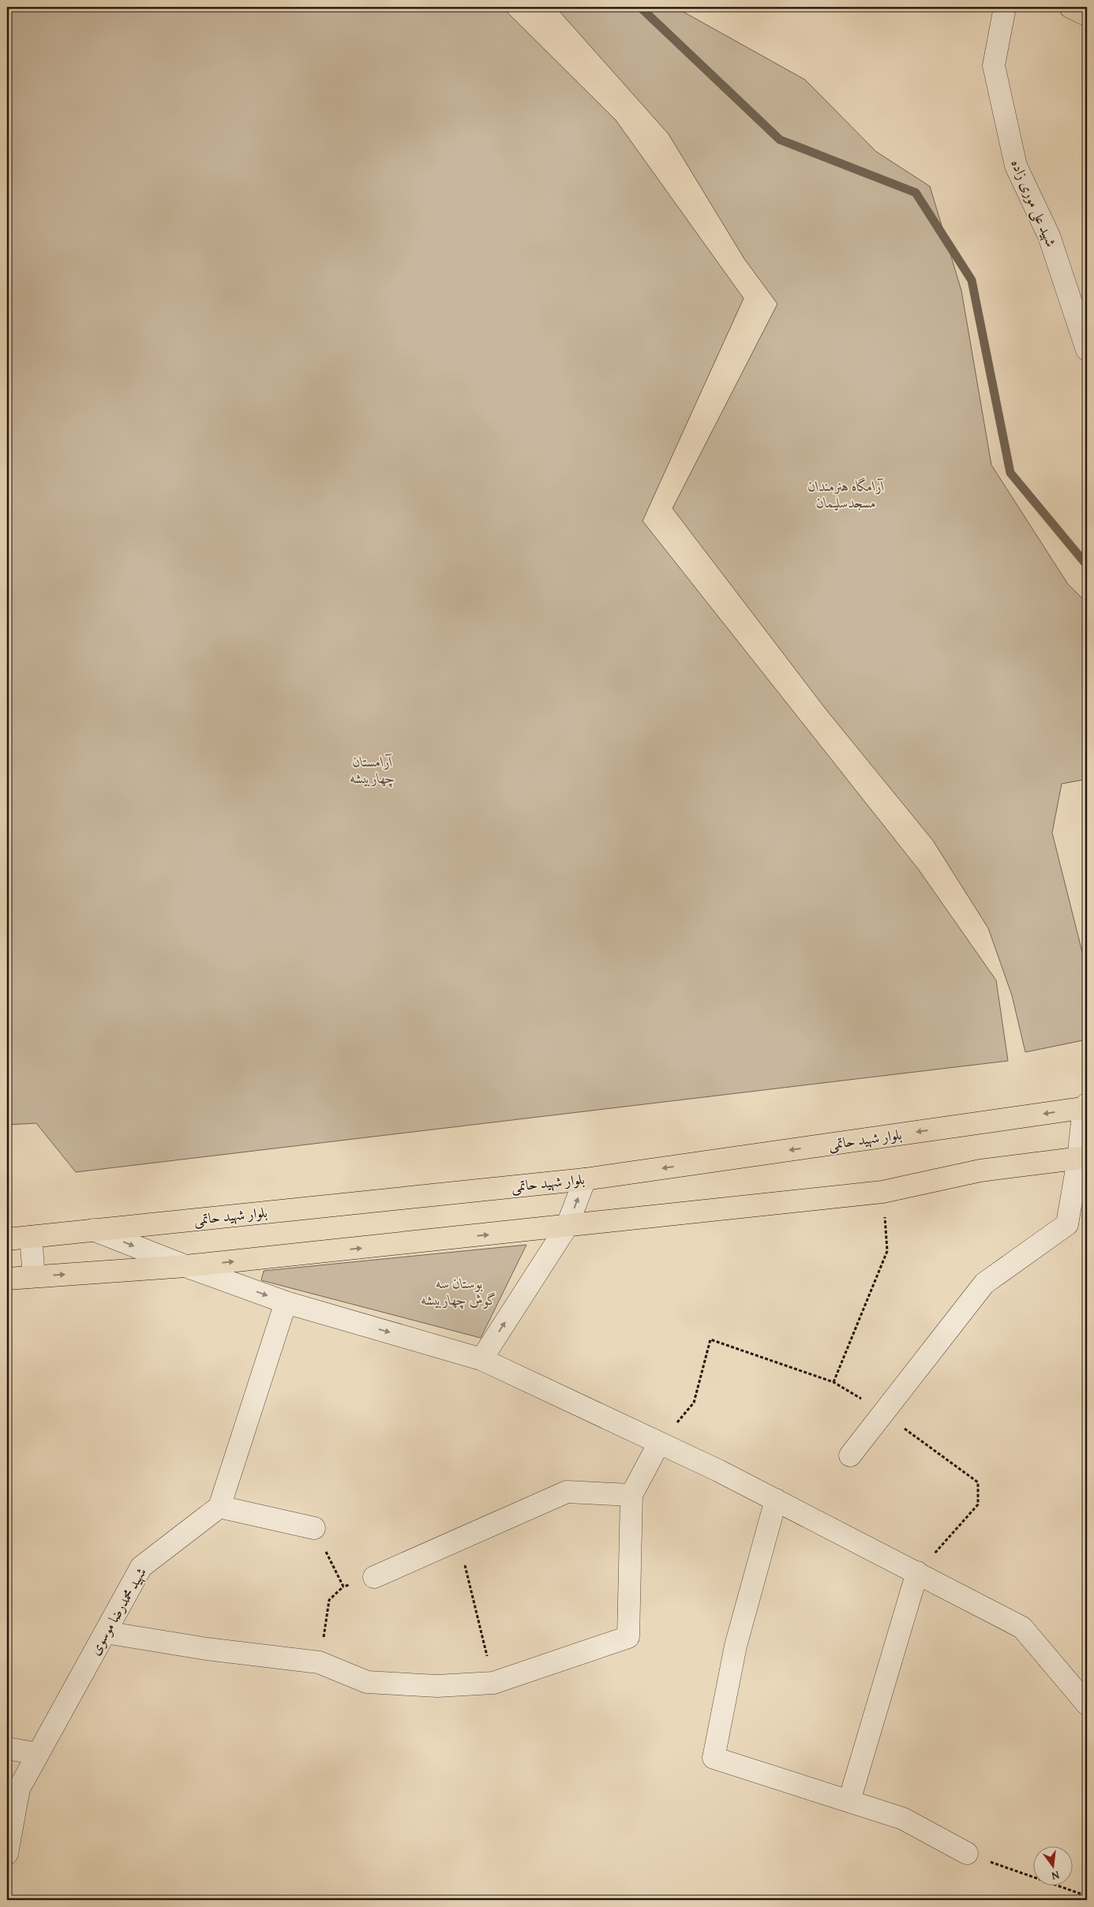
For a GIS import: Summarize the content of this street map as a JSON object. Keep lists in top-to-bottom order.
{
  "streets": {
    "main road": ["بلوار شهید حاتمی"],
    "street": ["شهید علی موری زاده", "شهید محمدرضا موسوی"]
  },
  "parks": ["آرامگاه هنرمندان مسجدسلیمان", "آرامستان چهاربیشه", "بوستان سه گوش چهاربیشه"],
  "north": "bottom"
}
